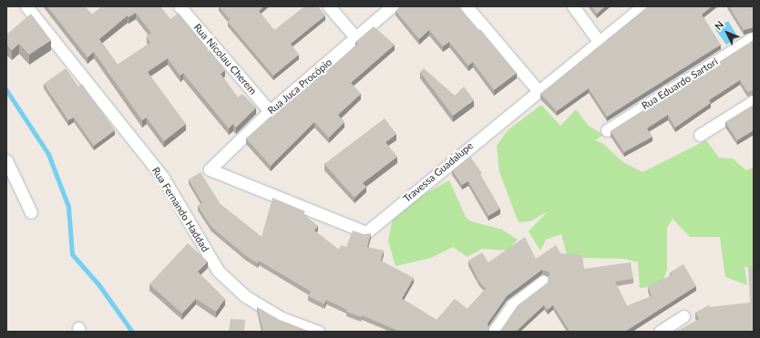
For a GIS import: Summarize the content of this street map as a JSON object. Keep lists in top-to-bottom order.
{
  "streets": {
    "street": [
      "Rua Nicolau Cherem",
      "Rua Eduardo Sartori",
      "Rua Juca Procópio",
      "Travessa Guadalupe",
      "Rua Fernando Haddad"
    ]
  },
  "crossings": [
    ["Rua Nicolau Cherem", "Rua Juca Procópio"],
    ["Rua Juca Procópio", "Travessa Guadalupe"]
  ],
  "north": "top left"
}
